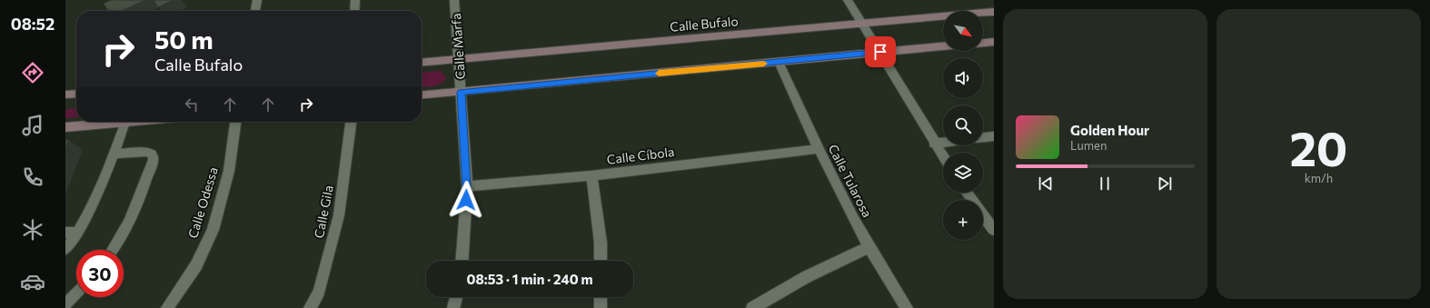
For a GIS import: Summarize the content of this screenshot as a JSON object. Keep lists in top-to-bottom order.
{
  "streets": {
    "main road": ["Calle Bufalo"],
    "street": [
      "Calle Marfa",
      "Calle Cíbola",
      "Calle Tularosa",
      "Calle Odessa",
      "Calle Gila"
    ]
  },
  "crossings": [
    ["Calle Bufalo", "Calle Marfa"],
    ["Calle Marfa", "Calle Cíbola"],
    ["Calle Cíbola", "Calle Tularosa"]
  ],
  "north": "bottom right",
  "page": {
    "tabs": "08:52",
    "tile": ["20", "km/h"],
    "map_buttons": "+",
    "turn": ["50 m", "Calle Bufalo"],
    "song": ["Golden Hour", "Lumen"],
    "limit": "30",
    "trip": "08:53 · 1 min · 240 m"
  }
}
